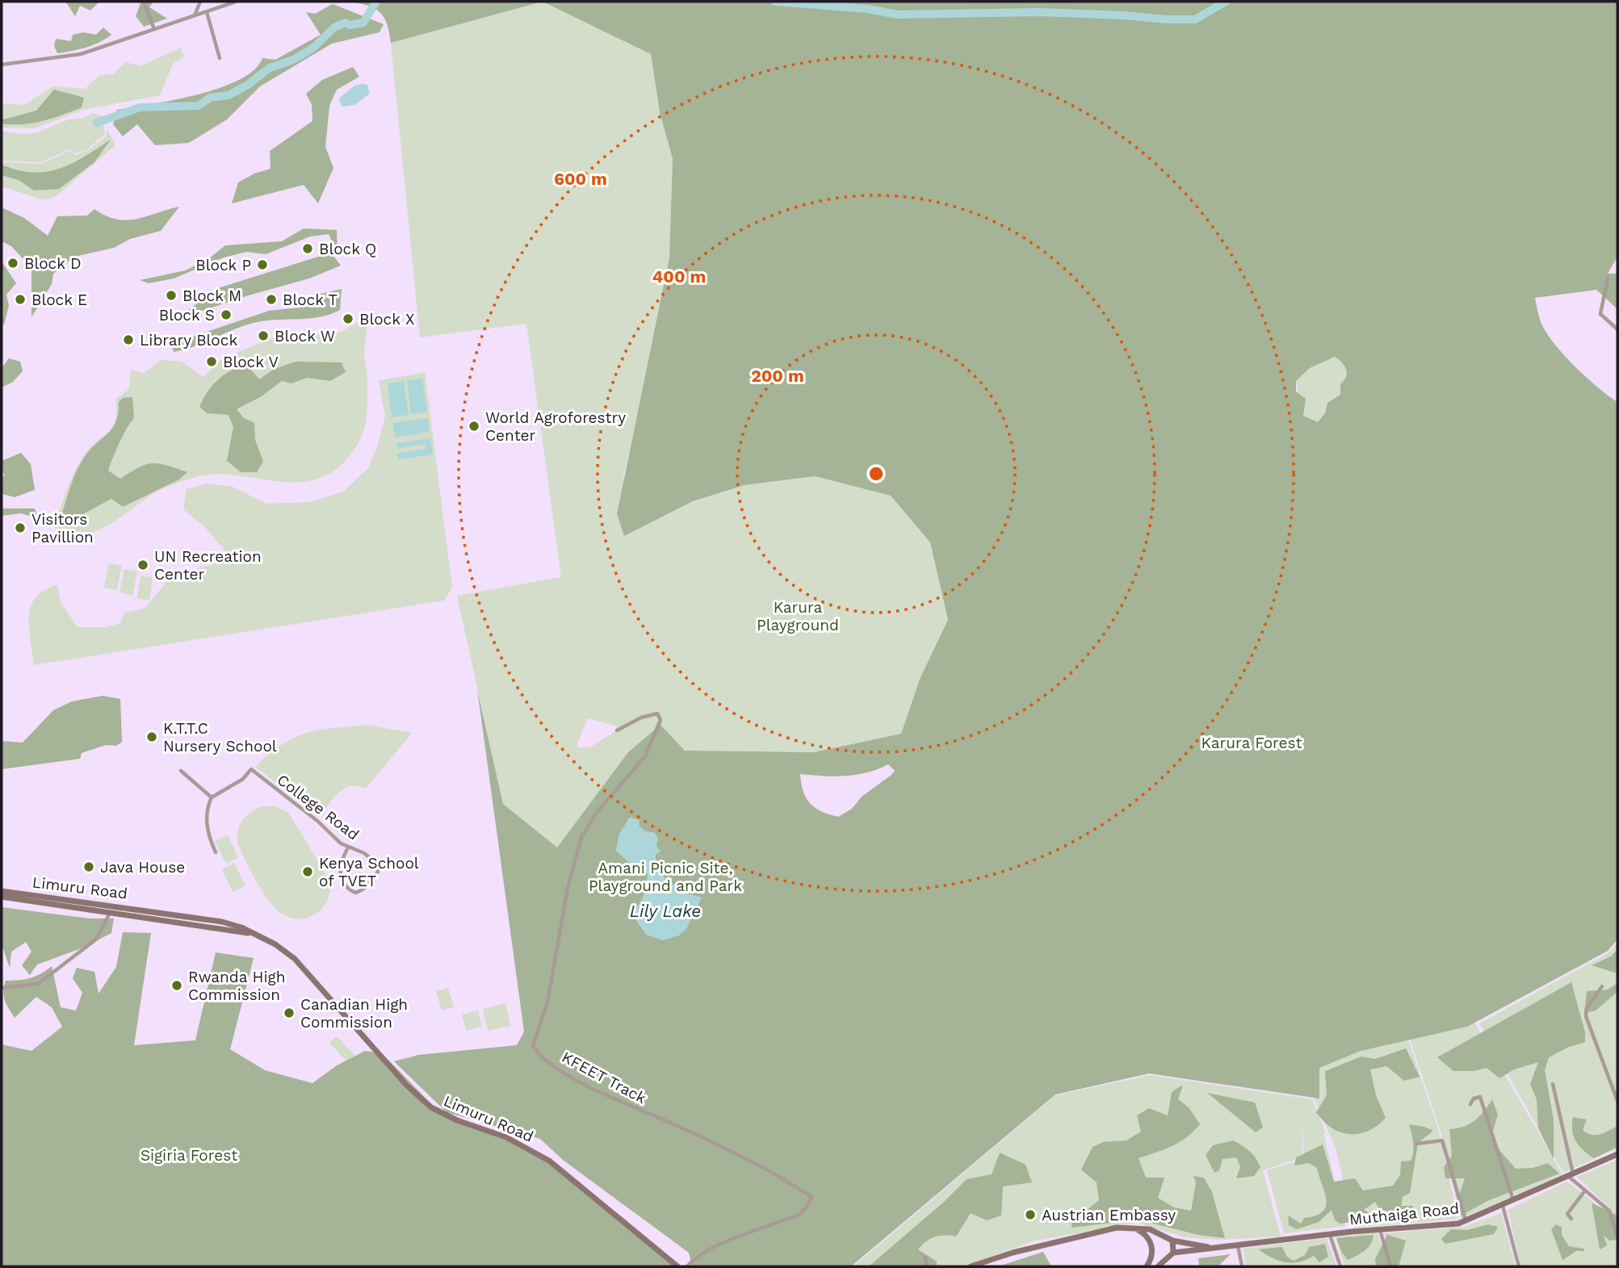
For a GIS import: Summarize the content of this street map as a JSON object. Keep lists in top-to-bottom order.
{
  "streets": {
    "main road": ["Limuru Road", "Muthaiga Road"],
    "street": ["College Road", "KFEET Track"]
  },
  "water": ["Lily Lake"],
  "parks": [
    "Karura Playground",
    "Karura Forest",
    "Amani Picnic Site, Playground and Park",
    "Sigiria Forest"
  ],
  "places": [
    "Block Q",
    "Block D",
    "Block P",
    "Block M",
    "Block E",
    "Block T",
    "Block S",
    "Block X",
    "Block W",
    "Library Block",
    "Block V",
    "World Agroforestry Center",
    "Visitors Pavillion",
    "UN Recreation Center",
    "K.T.T.C Nursery School",
    "Java House",
    "Kenya School of TVET",
    "Rwanda High Commission",
    "Canadian High Commission",
    "Austrian Embassy"
  ],
  "rings": ["600 m", "400 m", "200 m"]
}
